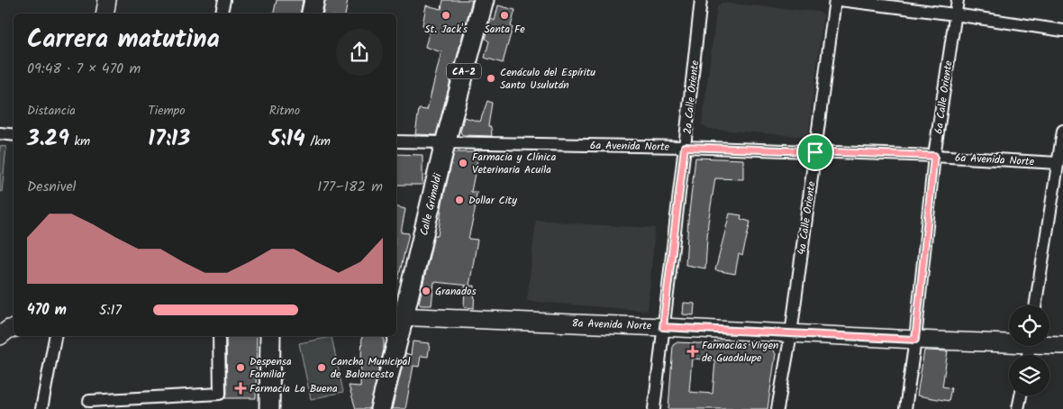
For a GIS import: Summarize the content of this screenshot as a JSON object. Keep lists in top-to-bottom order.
{
  "streets": {
    "main road": ["CA-2", "Calle Grimaldi"],
    "street": [
      "2a Calle Oriente",
      "6a Calle Oriente",
      "6a Avenida Norte",
      "4a Calle Oriente",
      "8a Avenida Norte"
    ]
  },
  "crossings": [
    ["2a Calle Oriente", "6a Avenida Norte"],
    ["2a Calle Oriente", "8a Avenida Norte"],
    ["6a Calle Oriente", "6a Avenida Norte"],
    ["6a Calle Oriente", "8a Avenida Norte"],
    ["6a Avenida Norte", "Calle Grimaldi"],
    ["6a Avenida Norte", "4a Calle Oriente"],
    ["Calle Grimaldi", "8a Avenida Norte"],
    ["4a Calle Oriente", "8a Avenida Norte"]
  ],
  "places": {
    "other": [
      "St. Jack's",
      "Santa Fe",
      "Cenáculo del Espíritu Santo Usulután",
      "Farmacia y Clínica Veterinaria Acuila",
      "Dollar City",
      "Granados",
      "Despensa Familiar",
      "Cancha Municipal de Baloncesto"
    ],
    "health": ["Farmacias Virgen de Guadalupe", "Farmacia La Buena"]
  },
  "page": {
    "heading": ["Carrera matutina", "09:48 · 7 × 470 m"],
    "stats": [
      ["Distancia", "3.29 km"],
      ["Tiempo", "17:13"],
      ["Ritmo", "5:14 /km"]
    ],
    "chart": ["Desnivel", "177–182 m"],
    "list": [
      {
        "name": "470 m",
        "note": "5:17"
      }
    ]
  }
}
